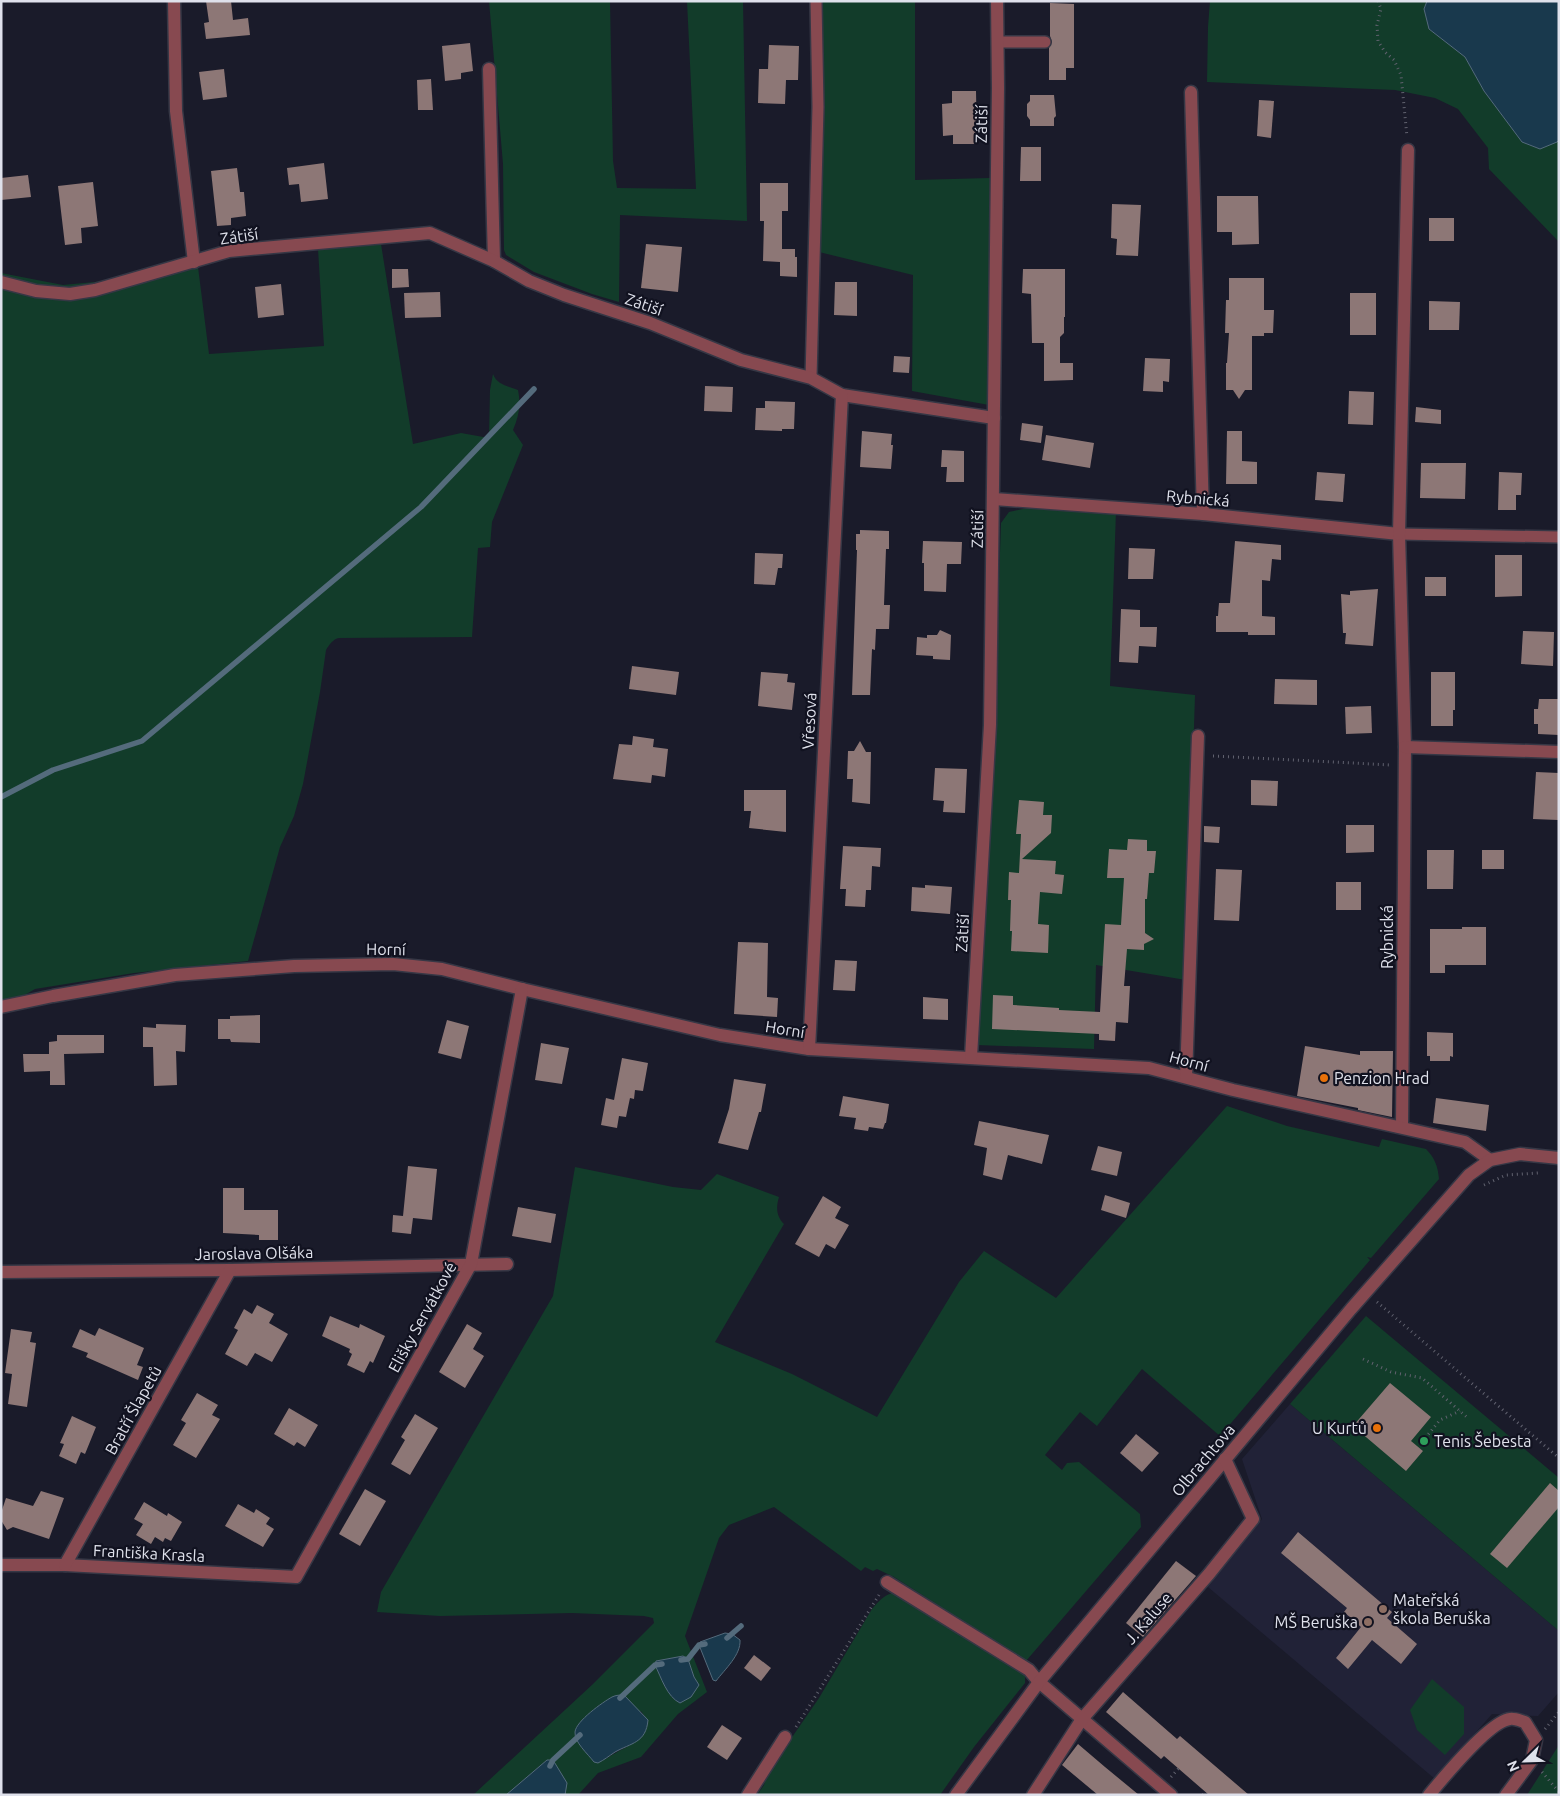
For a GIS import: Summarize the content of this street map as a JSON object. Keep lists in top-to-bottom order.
{
  "streets": {
    "street": [
      "Zátiší",
      "Rybnická",
      "Vřesová",
      "Horní",
      "Jaroslava Olšáka",
      "Elišky Servátkové",
      "Bratří Šlapetů",
      "Olbrachtova",
      "Františka Krasla",
      "J. Kaluse"
    ]
  },
  "crossings": [
    ["Zátiší", "Rybnická"],
    ["Zátiší", "Vřesová"],
    ["Zátiší", "Horní"],
    ["Rybnická", "Horní"],
    ["Vřesová", "Horní"],
    ["Horní", "Elišky Servátkové"],
    ["Horní", "Olbrachtova"],
    ["Jaroslava Olšáka", "Elišky Servátkové"],
    ["Jaroslava Olšáka", "Bratří Šlapetů"],
    ["Elišky Servátkové", "Františka Krasla"],
    ["Bratří Šlapetů", "Františka Krasla"],
    ["Olbrachtova", "J. Kaluse"]
  ],
  "places": [
    "Penzion Hrad",
    "U Kurtů",
    "Tenis Šebesta",
    "Mateřská škola Beruška",
    "MŠ Beruška"
  ],
  "north": "bottom left"
}
